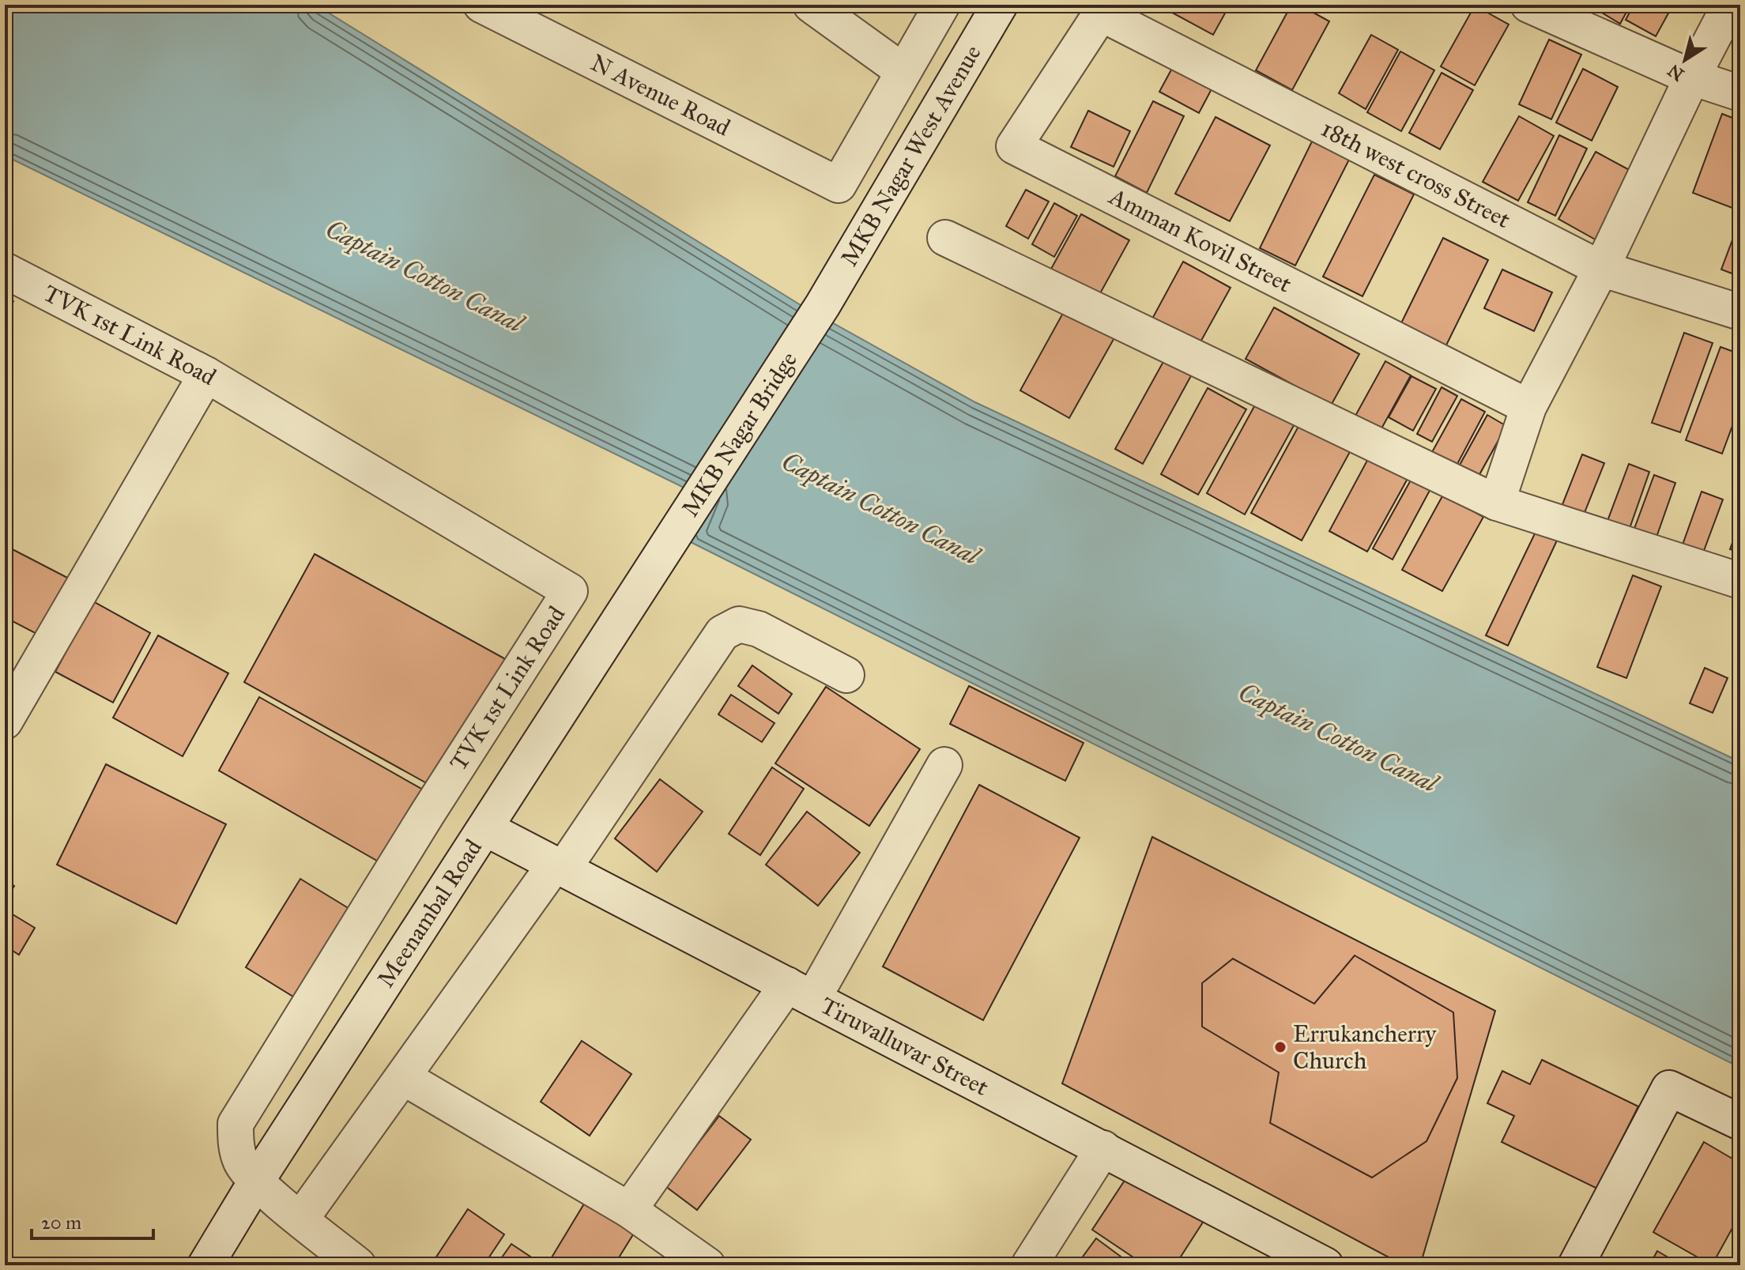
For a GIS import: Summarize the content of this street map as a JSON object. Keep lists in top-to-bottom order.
{
  "streets": {
    "street": [
      "N Avenue Road",
      "MKB Nagar West Avenue",
      "18th west cross Street",
      "Amman Kovil Street",
      "TVK 1st Link Road",
      "MKB Nagar Bridge",
      "Meenambal Road",
      "Tiruvalluvar Street"
    ]
  },
  "crossings": [
    ["MKB Nagar West Avenue", "MKB Nagar Bridge"],
    ["18th west cross Street", "Amman Kovil Street"],
    ["TVK 1st Link Road", "Meenambal Road"],
    ["MKB Nagar Bridge", "Meenambal Road"],
    ["Meenambal Road", "Tiruvalluvar Street"]
  ],
  "water": ["Captain Cotton Canal"],
  "places": ["Errukancherry Church"],
  "scale_bar": "20 m",
  "north": "bottom left"
}
